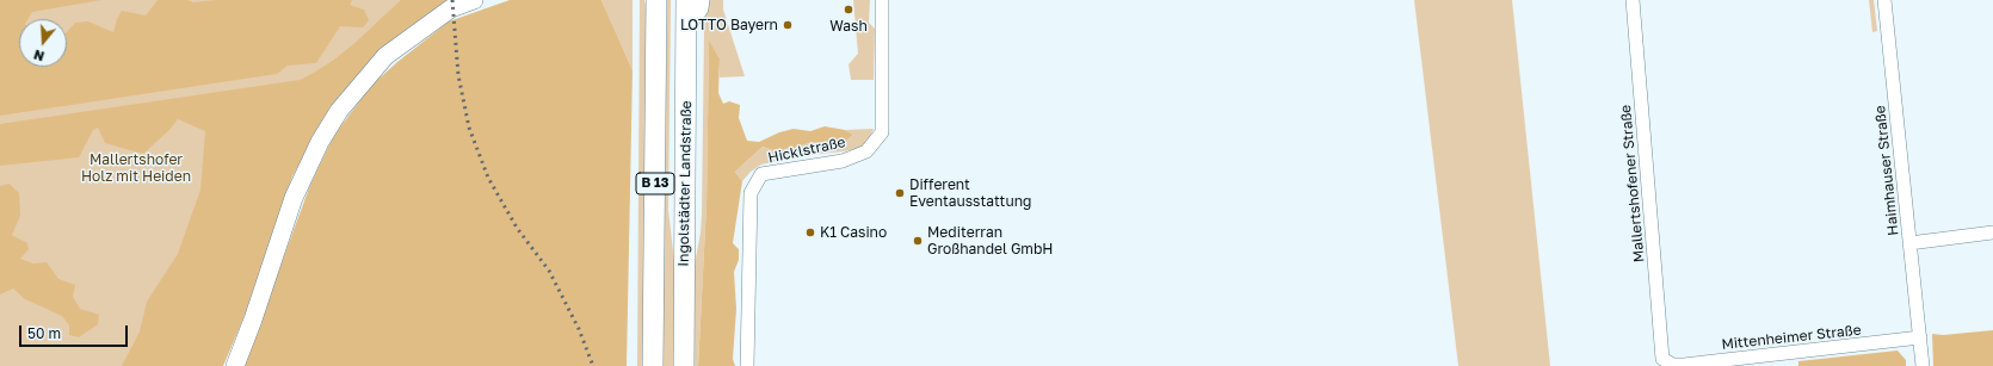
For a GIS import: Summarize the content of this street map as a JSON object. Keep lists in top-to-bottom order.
{
  "streets": {
    "main road": ["B 13", "Ingolstädter Landstraße"],
    "street": [
      "Hicklstraße",
      "Haimhauser Straße",
      "Mallertshofener Straße",
      "Mittenheimer Straße"
    ]
  },
  "crossings": [
    ["Haimhauser Straße", "Mittenheimer Straße"],
    ["Mallertshofener Straße", "Mittenheimer Straße"]
  ],
  "parks": ["Mallertshofer Holz mit Heiden"],
  "places": [
    "Wash",
    "LOTTO Bayern",
    "Different Eventausstattung",
    "K1 Casino",
    "Mediterran Großhandel GmbH"
  ],
  "scale_bar": "50 m",
  "north": "bottom"
}
